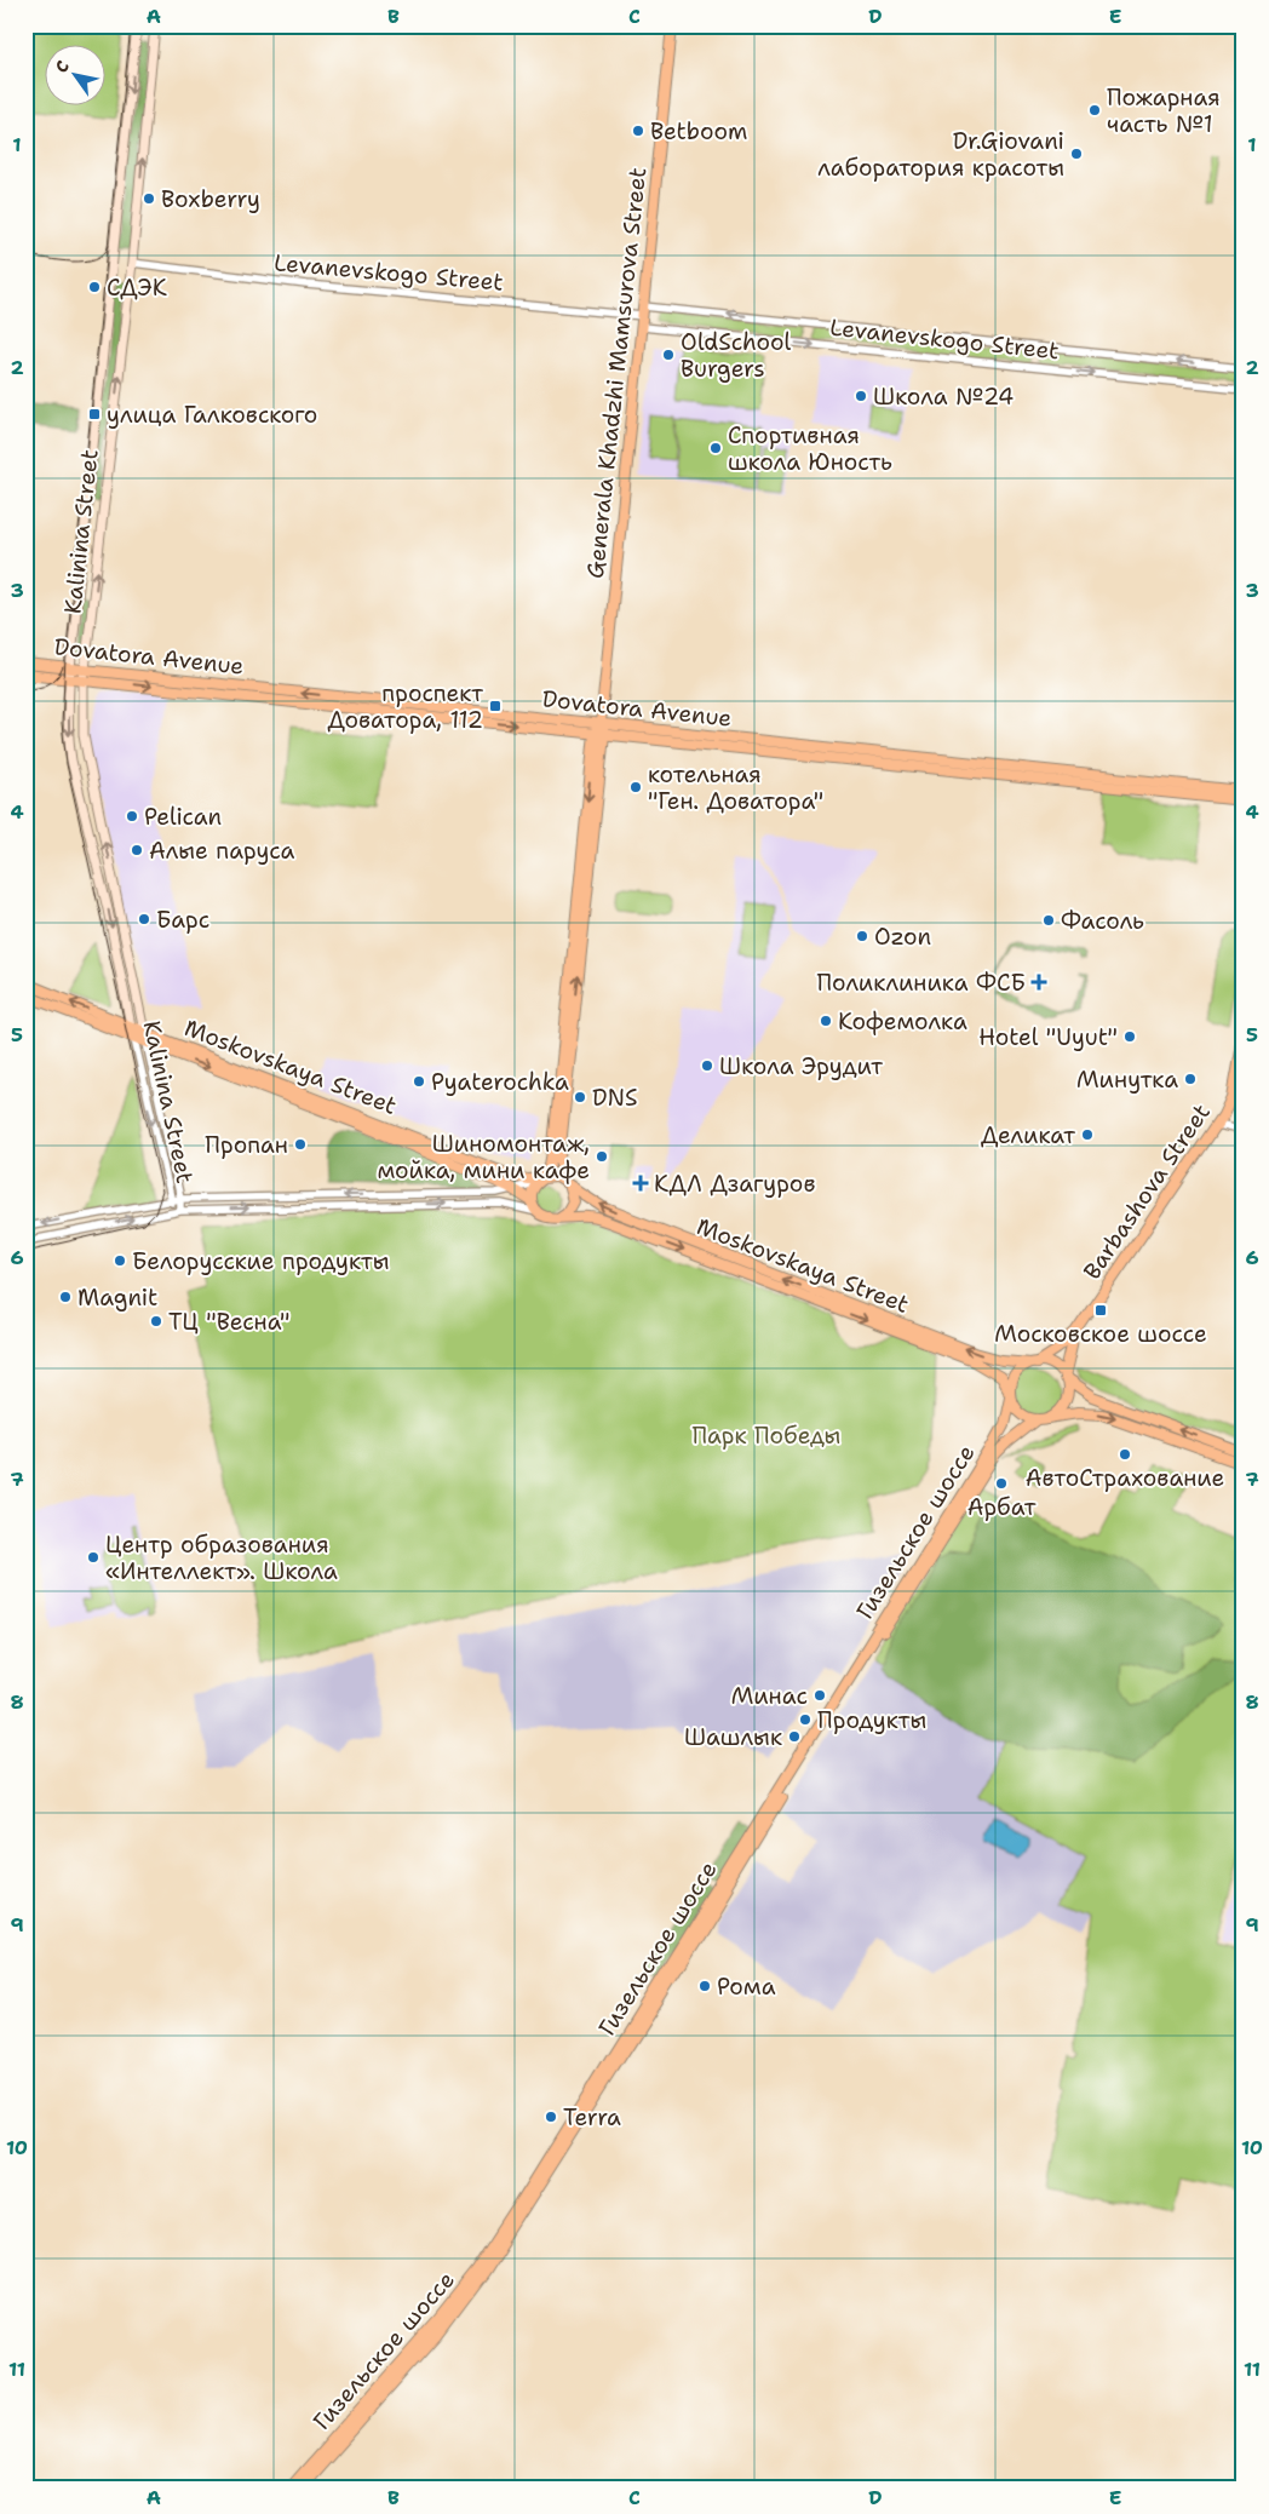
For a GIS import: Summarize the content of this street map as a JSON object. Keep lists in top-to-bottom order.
{
  "streets": {
    "main road": [
      "Generala Khadzhi Mamsurova Street",
      "Kalinina Street",
      "Dovatora Avenue",
      "Moskovskaya Street",
      "Barbashova Street",
      "Гизельское шоссе"
    ],
    "street": ["Levanevskogo Street"]
  },
  "crossings": [
    ["Levanevskogo Street", "Generala Khadzhi Mamsurova Street"],
    ["Levanevskogo Street", "Kalinina Street"],
    ["Generala Khadzhi Mamsurova Street", "Dovatora Avenue"],
    ["Generala Khadzhi Mamsurova Street", "Moskovskaya Street"],
    ["Kalinina Street", "Dovatora Avenue"],
    ["Kalinina Street", "Moskovskaya Street"],
    ["Moskovskaya Street", "Barbashova Street"],
    ["Moskovskaya Street", "Гизельское шоссе"],
    ["Barbashova Street", "Гизельское шоссе"]
  ],
  "parks": ["Парк Победы"],
  "places": {
    "other": [
      "Пожарная часть №1",
      "Betboom",
      "Dr.Giovani лаборатория красоты",
      "Boxberry",
      "СДЭК",
      "OldSchool Burgers",
      "Школа №24",
      "Спортивная школа Юность",
      "котельная \"Ген. Доватора\"",
      "Pelican",
      "Алые паруса",
      "Барс",
      "Фасоль",
      "Ozon",
      "Кофемолка",
      "Hotel \"Uyut\"",
      "Школа Эрудит",
      "Минутка",
      "Pyaterochka",
      "DNS",
      "Деликат",
      "Пропан",
      "Шиномонтаж, мойка, мини кафе",
      "Белорусские продукты",
      "Magnit",
      "ТЦ \"Весна\"",
      "АвтоСтрахование",
      "Арбат",
      "Центр образования «Интеллект». Школа",
      "Минас",
      "Продукты",
      "Шашлык",
      "Рома",
      "Terra"
    ],
    "transit": ["улица Галковского", "проспект Доватора, 112", "Московское шоссе"],
    "health": ["Поликлиника ФСБ", "КДЛ Дзагуров"]
  },
  "north": "top left",
  "grid": {
    "columns": [
      "A",
      "B",
      "C",
      "D",
      "E"
    ],
    "rows": [
      "1",
      "2",
      "3",
      "4",
      "5",
      "6",
      "7",
      "8",
      "9",
      "10",
      "11"
    ]
  }
}
